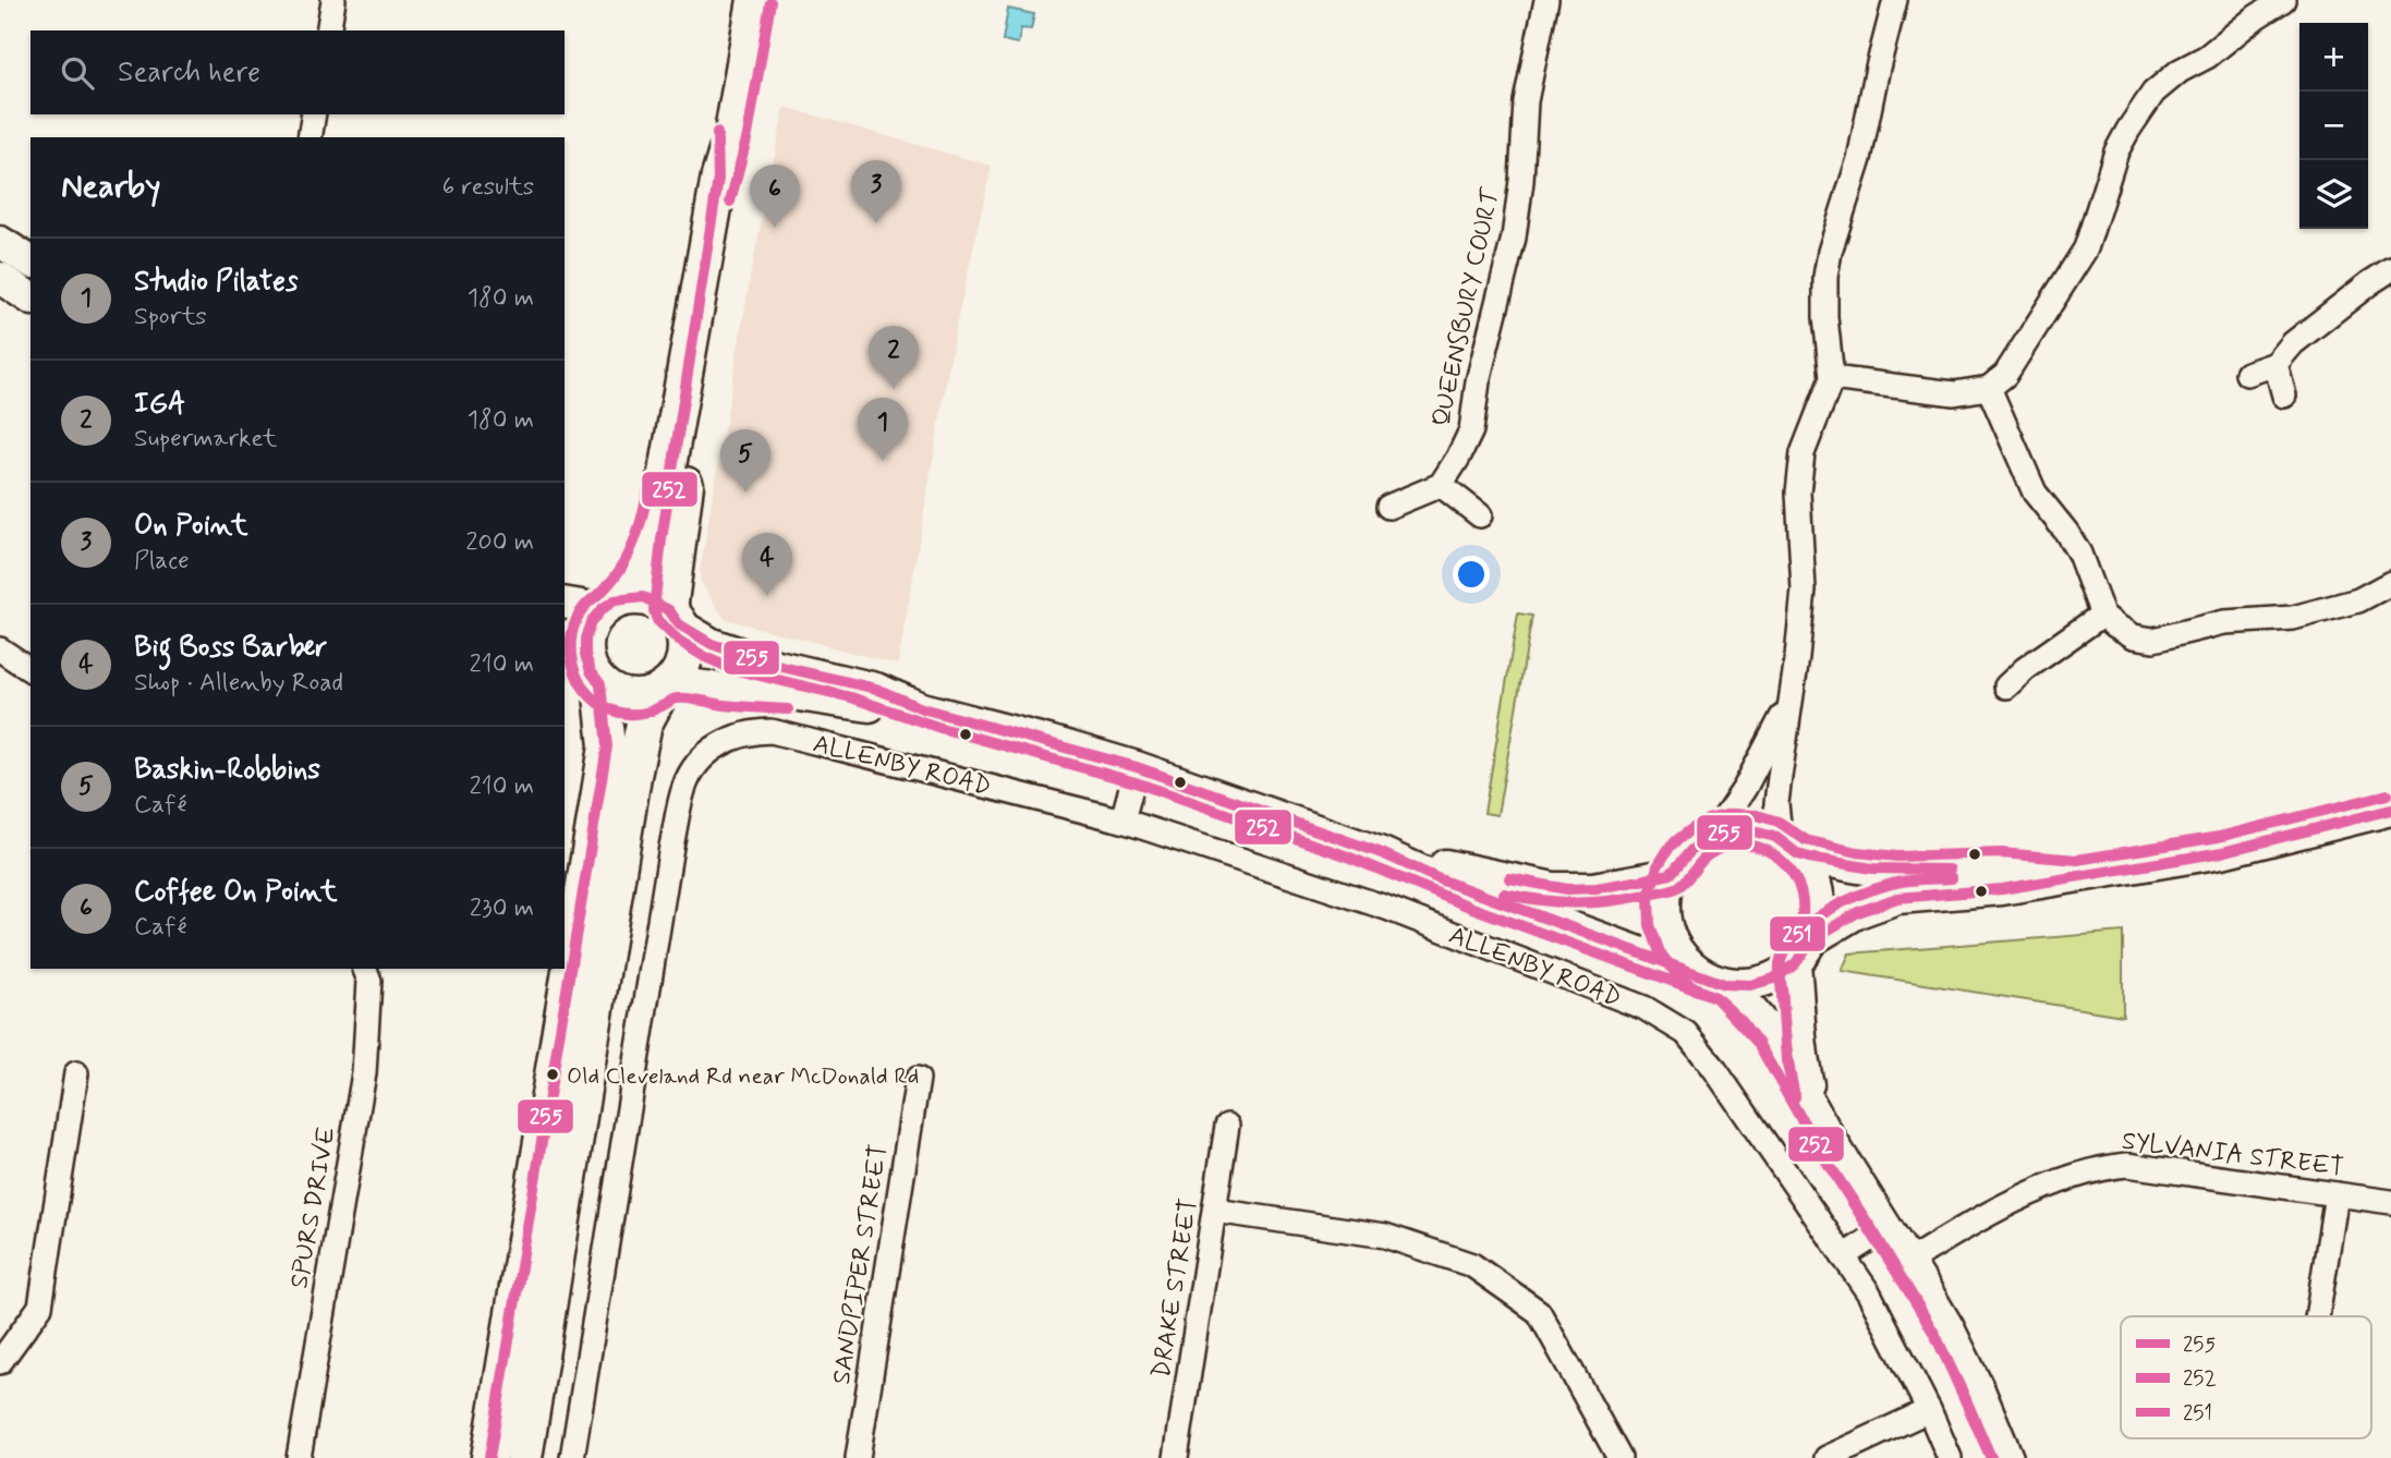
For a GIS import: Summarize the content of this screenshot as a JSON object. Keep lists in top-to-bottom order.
{
  "streets": {
    "main road": ["ALLENBY ROAD"],
    "street": [
      "QUEENSBURY COURT",
      "SYLVANIA STREET",
      "SPURS DRIVE",
      "SANDPIPER STREET",
      "DRAKE STREET"
    ]
  },
  "crossings": [
    ["ALLENBY ROAD", "SYLVANIA STREET"]
  ],
  "places": ["Old Cleveland Rd near McDonald Rd"],
  "lines": ["transit line 252", "transit line 255", "transit line 251"],
  "legend": ["255", "252", "251"],
  "page": {
    "map_buttons": ["+", "−"],
    "search": "Search here",
    "heading": ["Nearby", "6 results"],
    "pins": [
      "3",
      "6",
      "2",
      "1",
      "5",
      "4"
    ],
    "list": [
      {
        "mark": "1",
        "name": "Studio Pilates",
        "note": "Sports",
        "value": "180 m"
      },
      {
        "mark": "2",
        "name": "IGA",
        "note": "Supermarket",
        "value": "180 m"
      },
      {
        "mark": "3",
        "name": "On Point",
        "note": "Place",
        "value": "200 m"
      },
      {
        "mark": "4",
        "name": "Big Boss Barber",
        "note": "Shop · Allenby Road",
        "value": "210 m"
      },
      {
        "mark": "5",
        "name": "Baskin-Robbins",
        "note": "Café",
        "value": "210 m"
      },
      {
        "mark": "6",
        "name": "Coffee On Point",
        "note": "Café",
        "value": "230 m"
      }
    ]
  }
}
